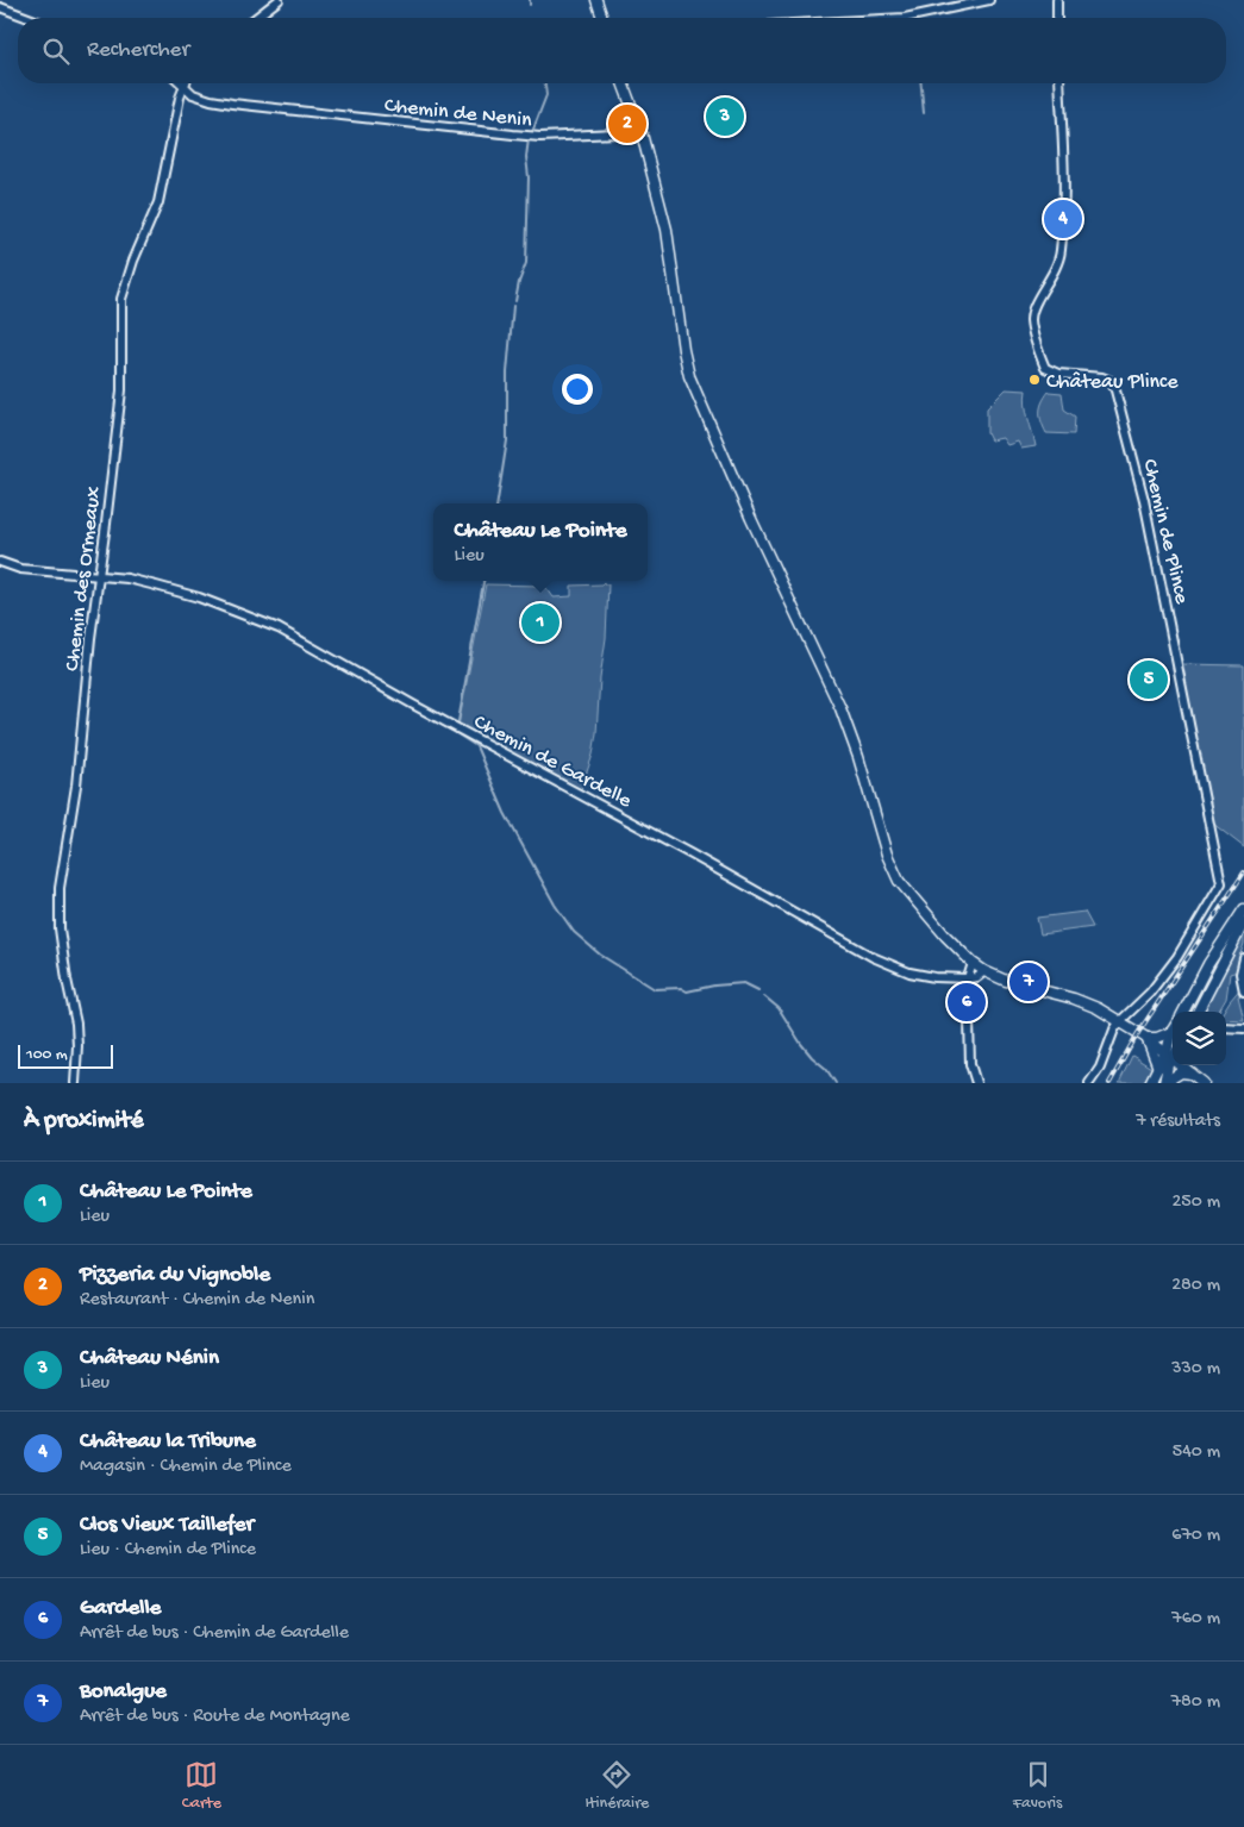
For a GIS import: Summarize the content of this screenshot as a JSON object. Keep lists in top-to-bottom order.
{
  "streets": {
    "street": [
      "Chemin de Nenin",
      "Chemin de Plince",
      "Chemin des Ormeaux",
      "Chemin de Gardelle"
    ]
  },
  "crossings": [
    ["Chemin de Nenin", "Chemin des Ormeaux"],
    ["Chemin des Ormeaux", "Chemin de Gardelle"]
  ],
  "places": ["Château Plince"],
  "scale_bar": "100 m",
  "page": {
    "search": "Rechercher",
    "pins": [
      "3",
      "2",
      "4",
      "1",
      "5",
      "7",
      "6"
    ],
    "popup": ["Château Le Pointe", "Lieu"],
    "scale": "100 m",
    "heading": ["À proximité", "7 résultats"],
    "list": [
      {
        "mark": "1",
        "name": "Château Le Pointe",
        "note": "Lieu",
        "value": "250 m"
      },
      {
        "mark": "2",
        "name": "Pizzeria du Vignoble",
        "note": "Restaurant · Chemin de Nenin",
        "value": "280 m"
      },
      {
        "mark": "3",
        "name": "Château Nénin",
        "note": "Lieu",
        "value": "330 m"
      },
      {
        "mark": "4",
        "name": "Château la Tribune",
        "note": "Magasin · Chemin de Plince",
        "value": "540 m"
      },
      {
        "mark": "5",
        "name": "Clos Vieux Taillefer",
        "note": "Lieu · Chemin de Plince",
        "value": "670 m"
      },
      {
        "mark": "6",
        "name": "Gardelle",
        "note": "Arrêt de bus · Chemin de Gardelle",
        "value": "760 m"
      },
      {
        "mark": "7",
        "name": "Bonalgue",
        "note": "Arrêt de bus · Route de Montagne",
        "value": "780 m"
      }
    ],
    "nav": ["Carte", "Itinéraire", "Favoris"]
  }
}
